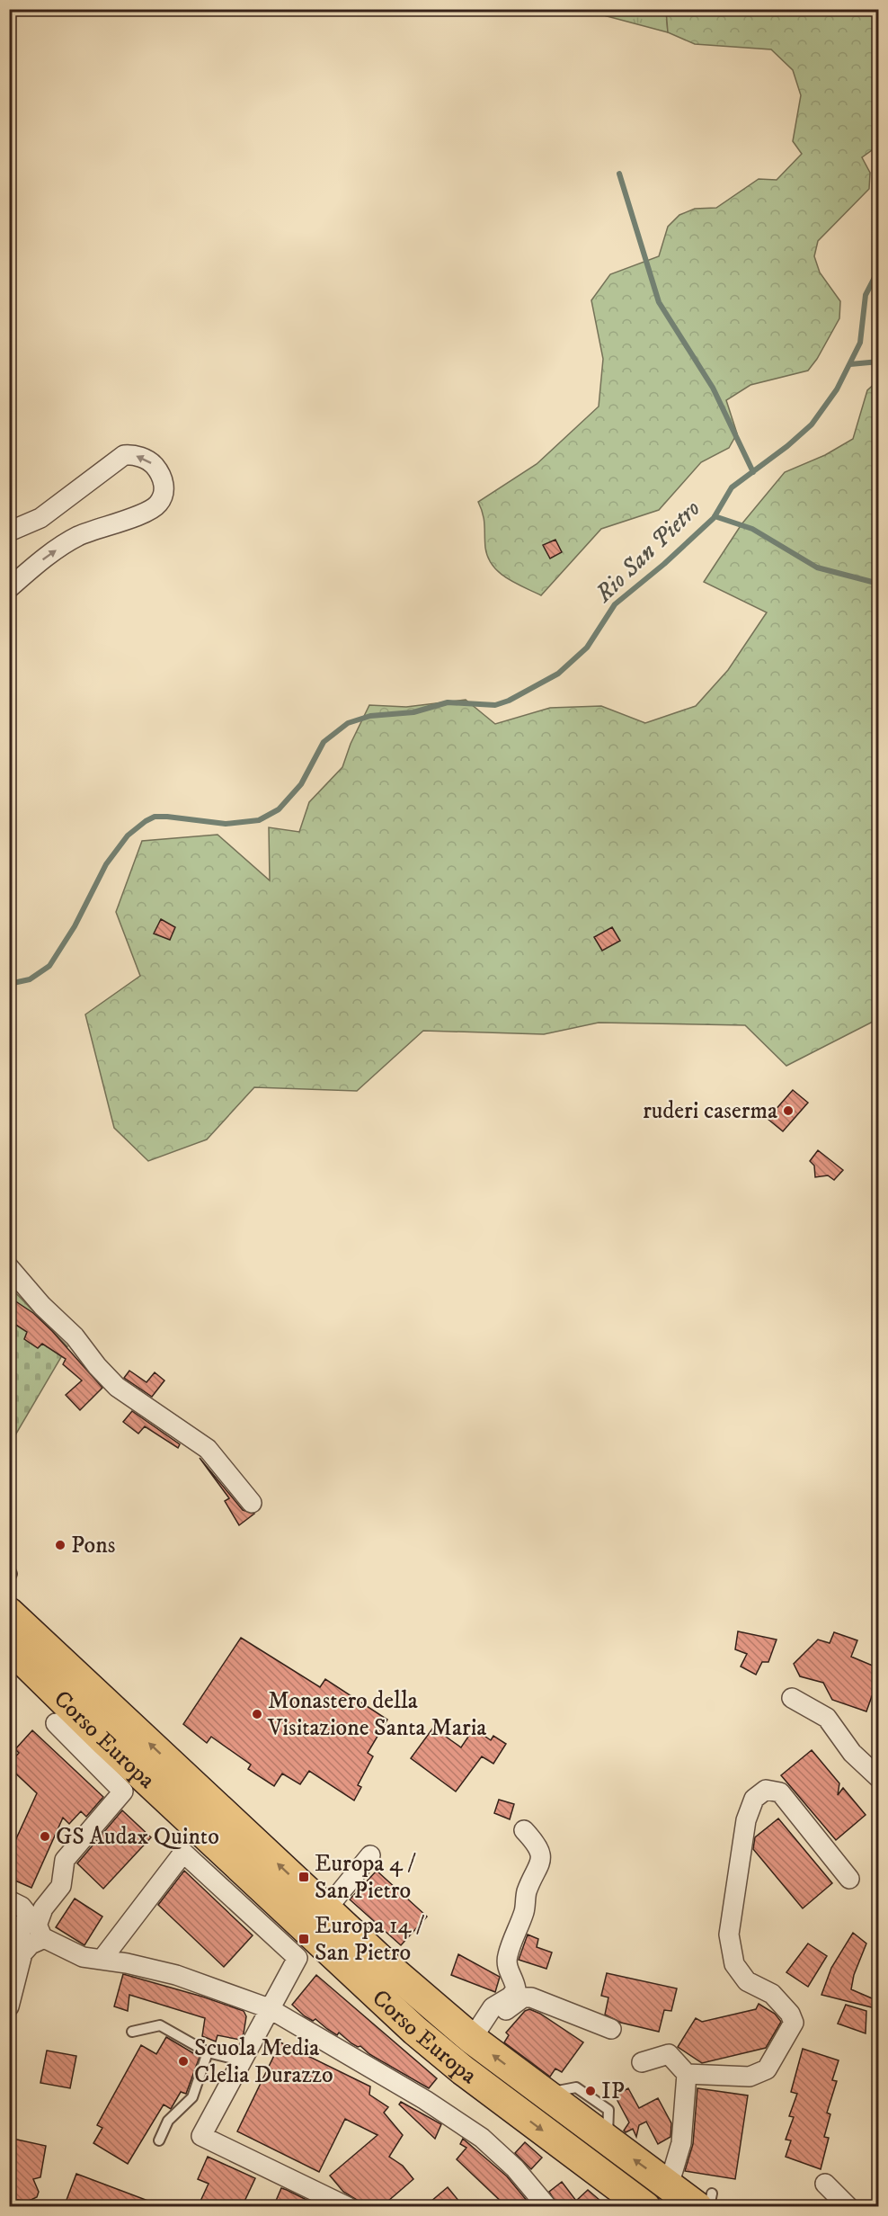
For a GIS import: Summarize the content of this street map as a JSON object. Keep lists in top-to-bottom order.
{
  "streets": {
    "main road": ["Corso Europa"]
  },
  "water": ["Rio San Pietro"],
  "places": {
    "other": [
      "ruderi caserma",
      "Pons",
      "Monastero della Visitazione Santa Maria",
      "GS Audax Quinto",
      "Scuola Media Clelia Durazzo",
      "IP"
    ],
    "transit": ["Europa 4 / San Pietro", "Europa 14 / San Pietro"]
  }
}
